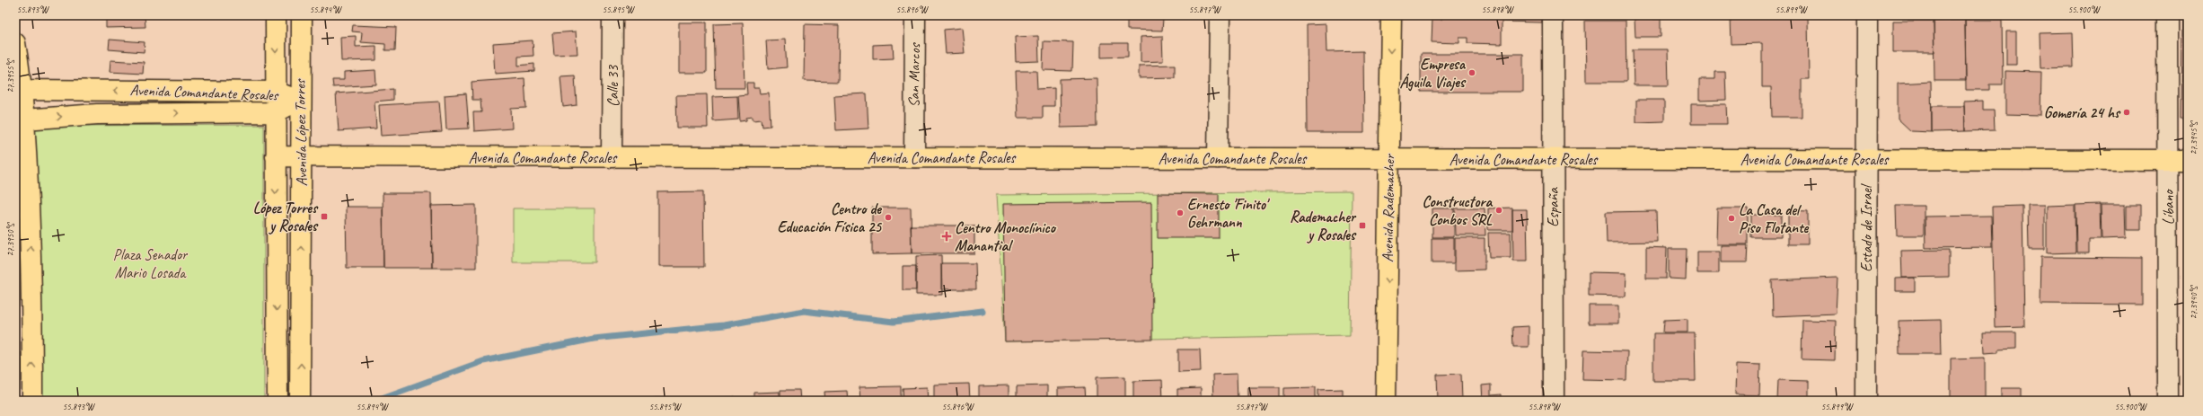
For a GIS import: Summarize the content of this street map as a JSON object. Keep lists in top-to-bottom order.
{
  "streets": {
    "main road": ["Avenida Comandante Rosales", "Avenida López Torres", "Avenida Rademacher"],
    "street": [
      "San Marcos",
      "Calle 33",
      "España",
      "Líbano",
      "Estado de Israel"
    ]
  },
  "crossings": [
    ["San Marcos", "Avenida Comandante Rosales"],
    ["Calle 33", "Avenida Comandante Rosales"],
    ["Avenida Comandante Rosales", "Avenida López Torres"],
    ["Avenida Comandante Rosales", "España"],
    ["Avenida Comandante Rosales", "Líbano"],
    ["Avenida Comandante Rosales", "Avenida Rademacher"],
    ["Avenida Comandante Rosales", "Estado de Israel"]
  ],
  "one_way": ["Avenida Rademacher"],
  "parks": ["Plaza Senador Mario Losada"],
  "places": {
    "other": [
      "Empresa Águila Viajes",
      "Gomería 24 hs",
      "Constructora Conbos SRL",
      "Ernesto 'Finito' Gehrmann",
      "Centro de Educación Física 25",
      "La Casa del Piso Flotante"
    ],
    "transit": ["López Torres y Rosales", "Rademacher y Rosales"],
    "health": ["Centro Monoclínico Manantial"]
  },
  "coordinates": [
    "55.893°W",
    "55.894°W",
    "55.895°W",
    "55.896°W",
    "55.897°W",
    "55.898°W",
    "55.899°W",
    "55.900°W",
    "27.3955°S",
    "27.3945°S",
    "27.3950°S",
    "27.3940°S"
  ]
}
